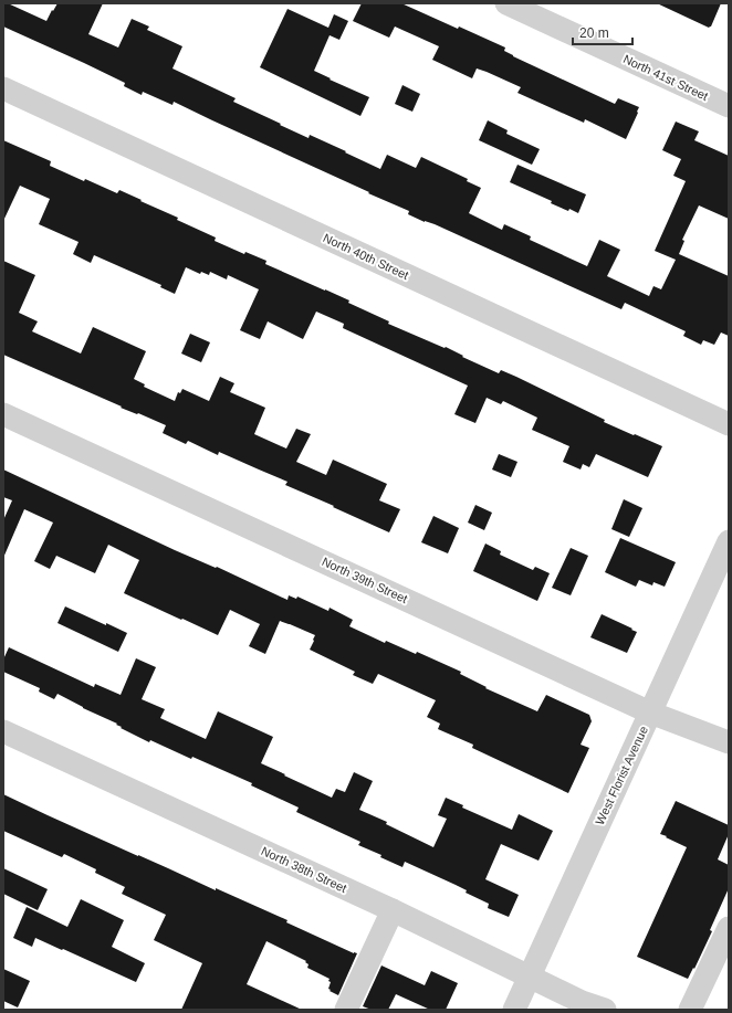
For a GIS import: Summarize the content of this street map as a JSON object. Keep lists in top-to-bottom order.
{
  "streets": {
    "street": [
      "North 41st Street",
      "North 40th Street",
      "North 39th Street",
      "West Florist Avenue",
      "North 38th Street"
    ]
  },
  "crossings": [
    ["North 39th Street", "West Florist Avenue"],
    ["West Florist Avenue", "North 38th Street"]
  ],
  "scale_bar": "20 m"
}
